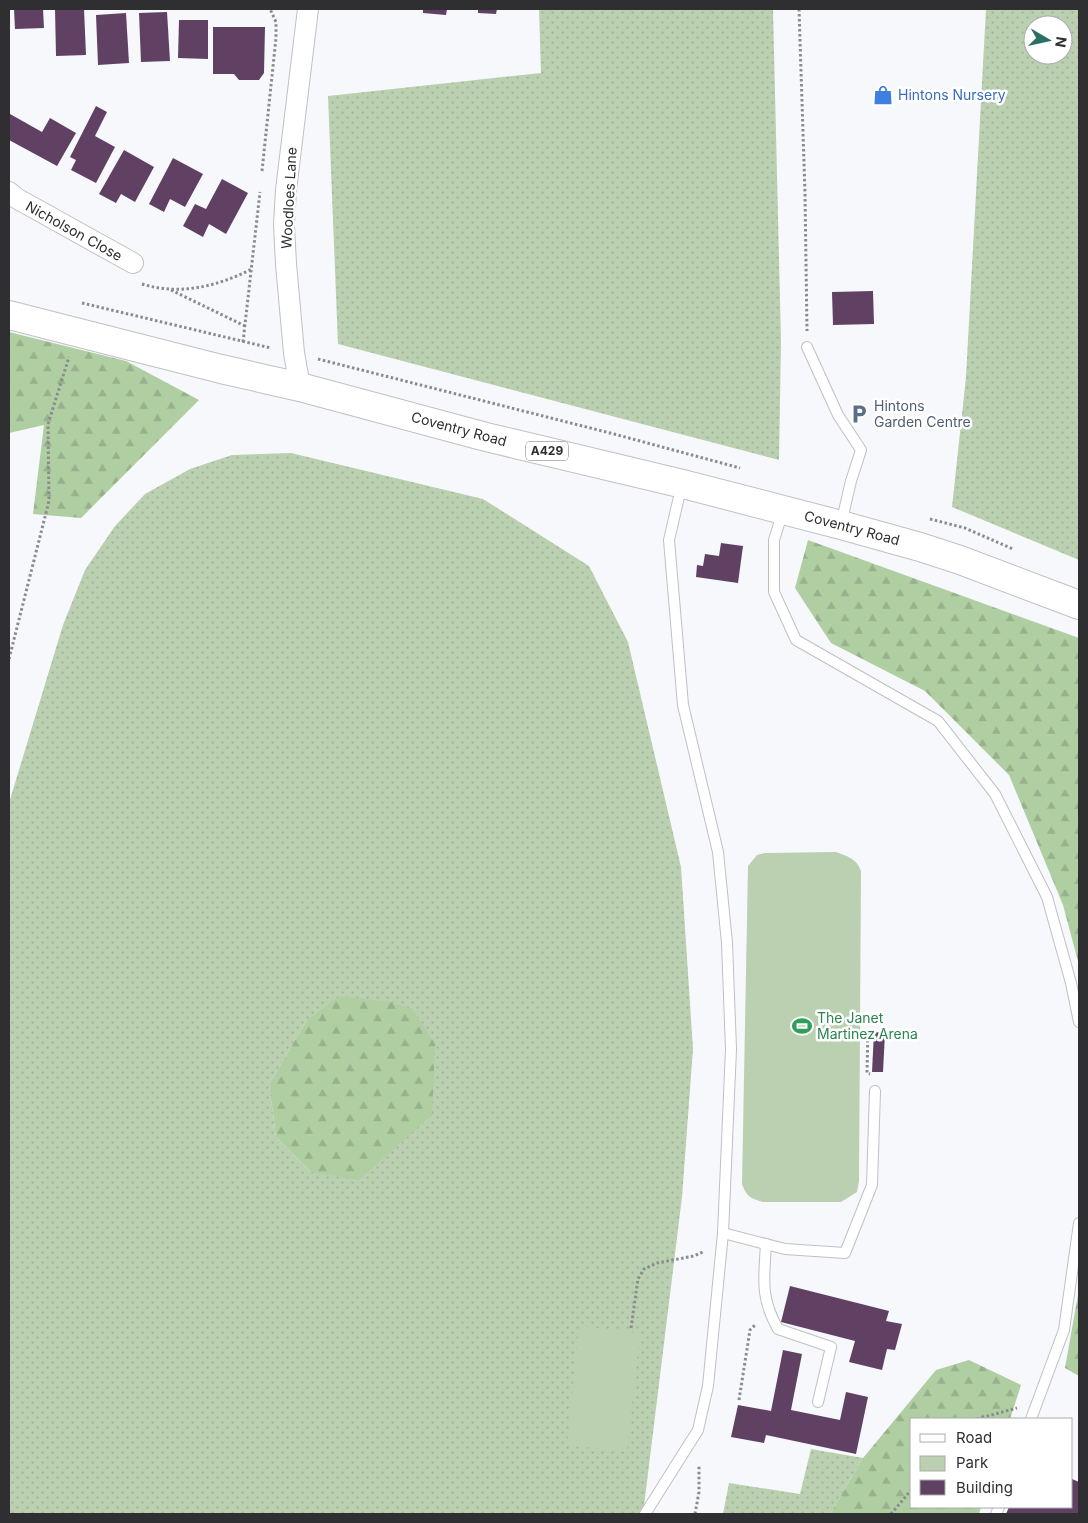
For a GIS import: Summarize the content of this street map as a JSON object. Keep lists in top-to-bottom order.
{
  "streets": {
    "main road": ["Coventry Road", "A429"],
    "street": ["Woodloes Lane", "Nicholson Close"]
  },
  "crossings": [
    ["Woodloes Lane", "Coventry Road"]
  ],
  "places": {
    "shop": ["Hintons Nursery"],
    "parking": ["Hintons Garden Centre"],
    "sports": ["The Janet Martinez Arena"]
  },
  "legend": ["Road", "Park", "Building"],
  "north": "right"
}
